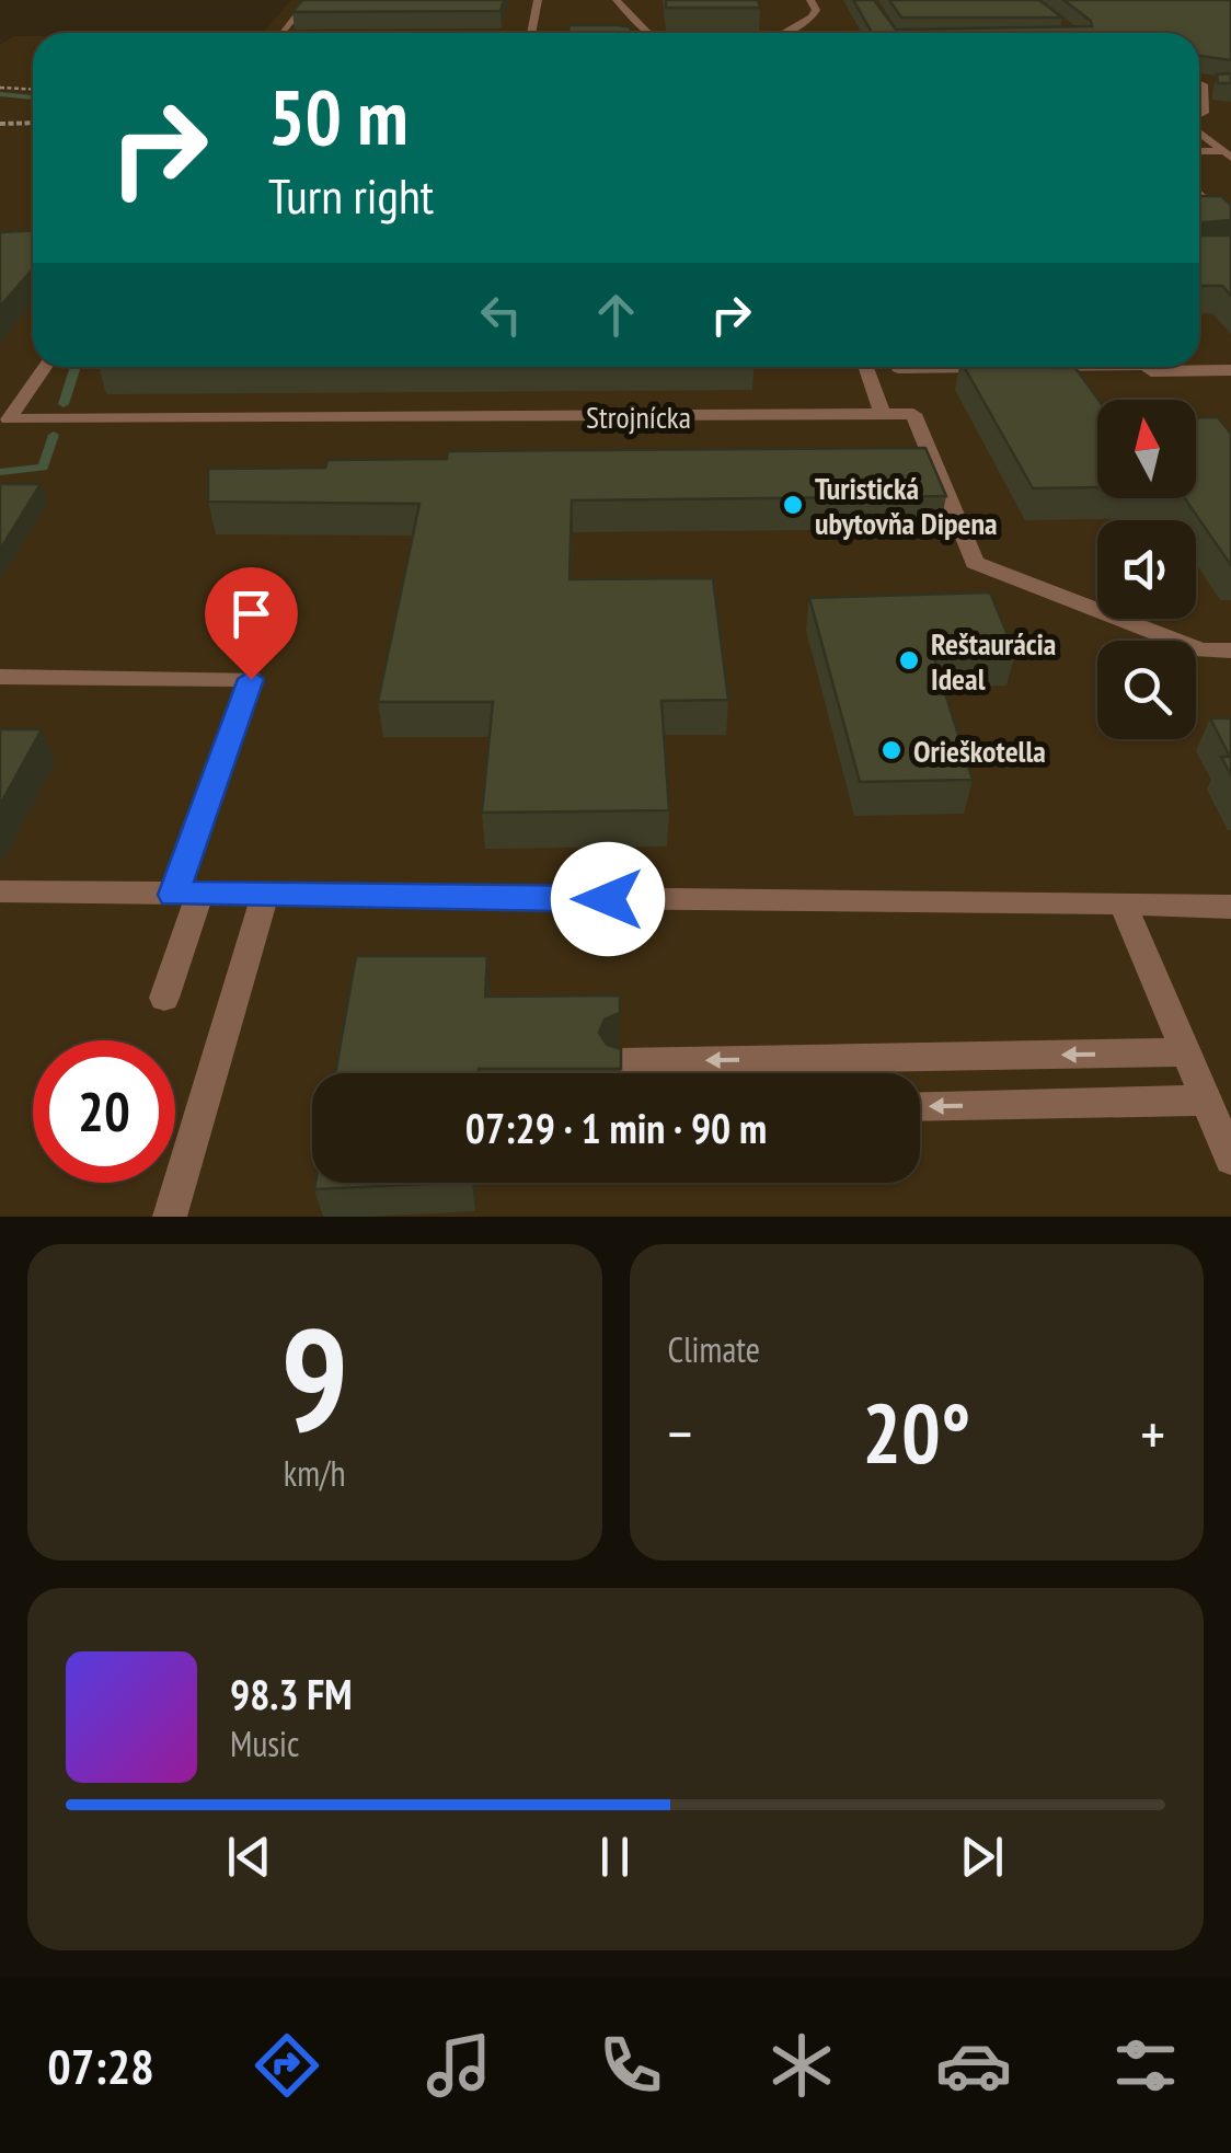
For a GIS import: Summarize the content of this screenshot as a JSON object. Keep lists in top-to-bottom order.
{
  "streets": {
    "street": ["Strojnícka"]
  },
  "places": ["Turistická ubytovňa Dipena", "Reštaurácia Ideal", "Orieškotella"],
  "north": "top",
  "page": {
    "turn": ["50 m", "Turn right"],
    "limit": "20",
    "trip": "07:29 · 1 min · 90 m",
    "tile": [
      ["9", "km/h"],
      "Climate"
    ],
    "heat": ["−", "20°", "+"],
    "song": ["98.3 FM", "Music"],
    "tabs": "07:28"
  }
}
